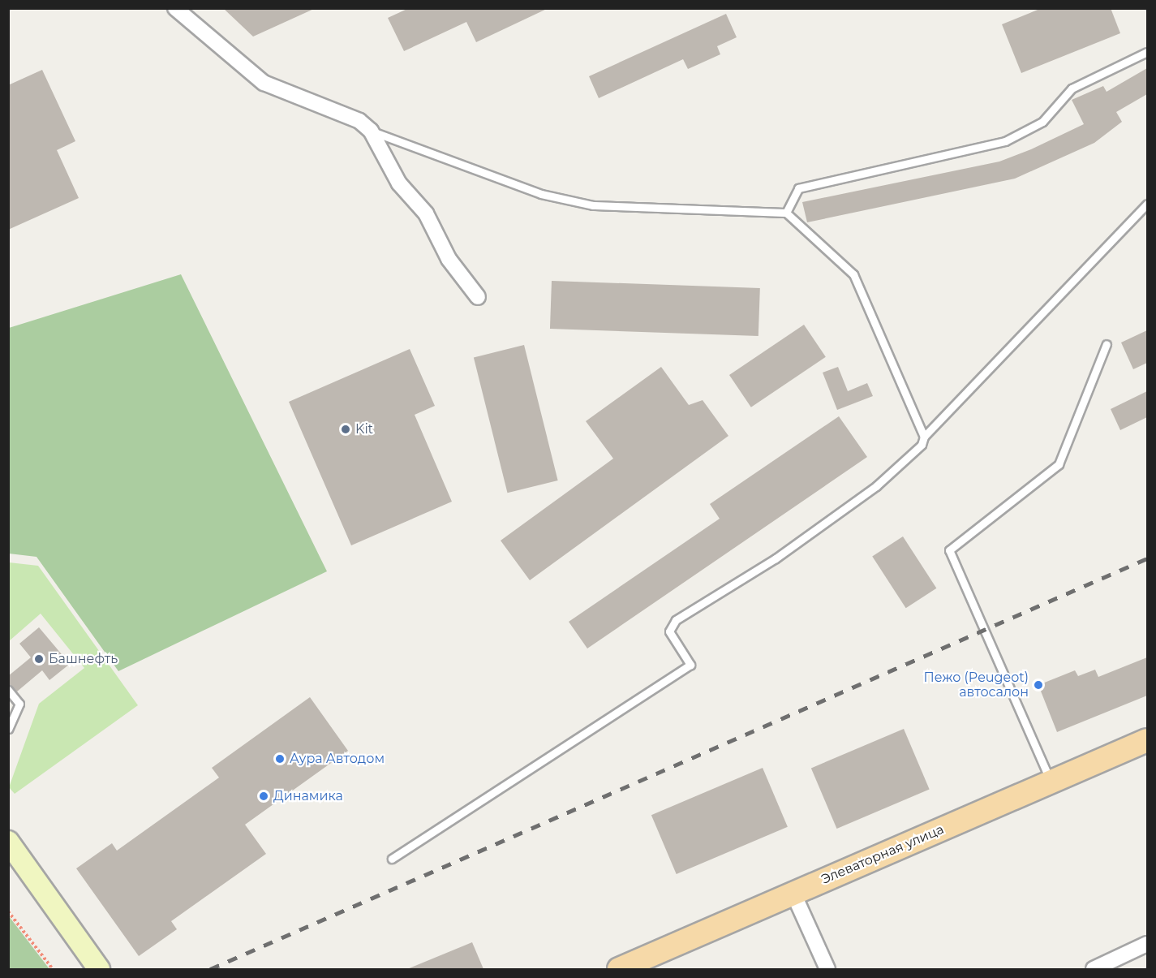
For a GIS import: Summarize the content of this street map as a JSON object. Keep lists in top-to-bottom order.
{
  "streets": {
    "main road": ["Элеваторная улица"]
  },
  "places": [
    "Kit",
    "Башнефть",
    "Пежо (Peugeot) автосалон",
    "Аура Автодом",
    "Динамика"
  ]
}
